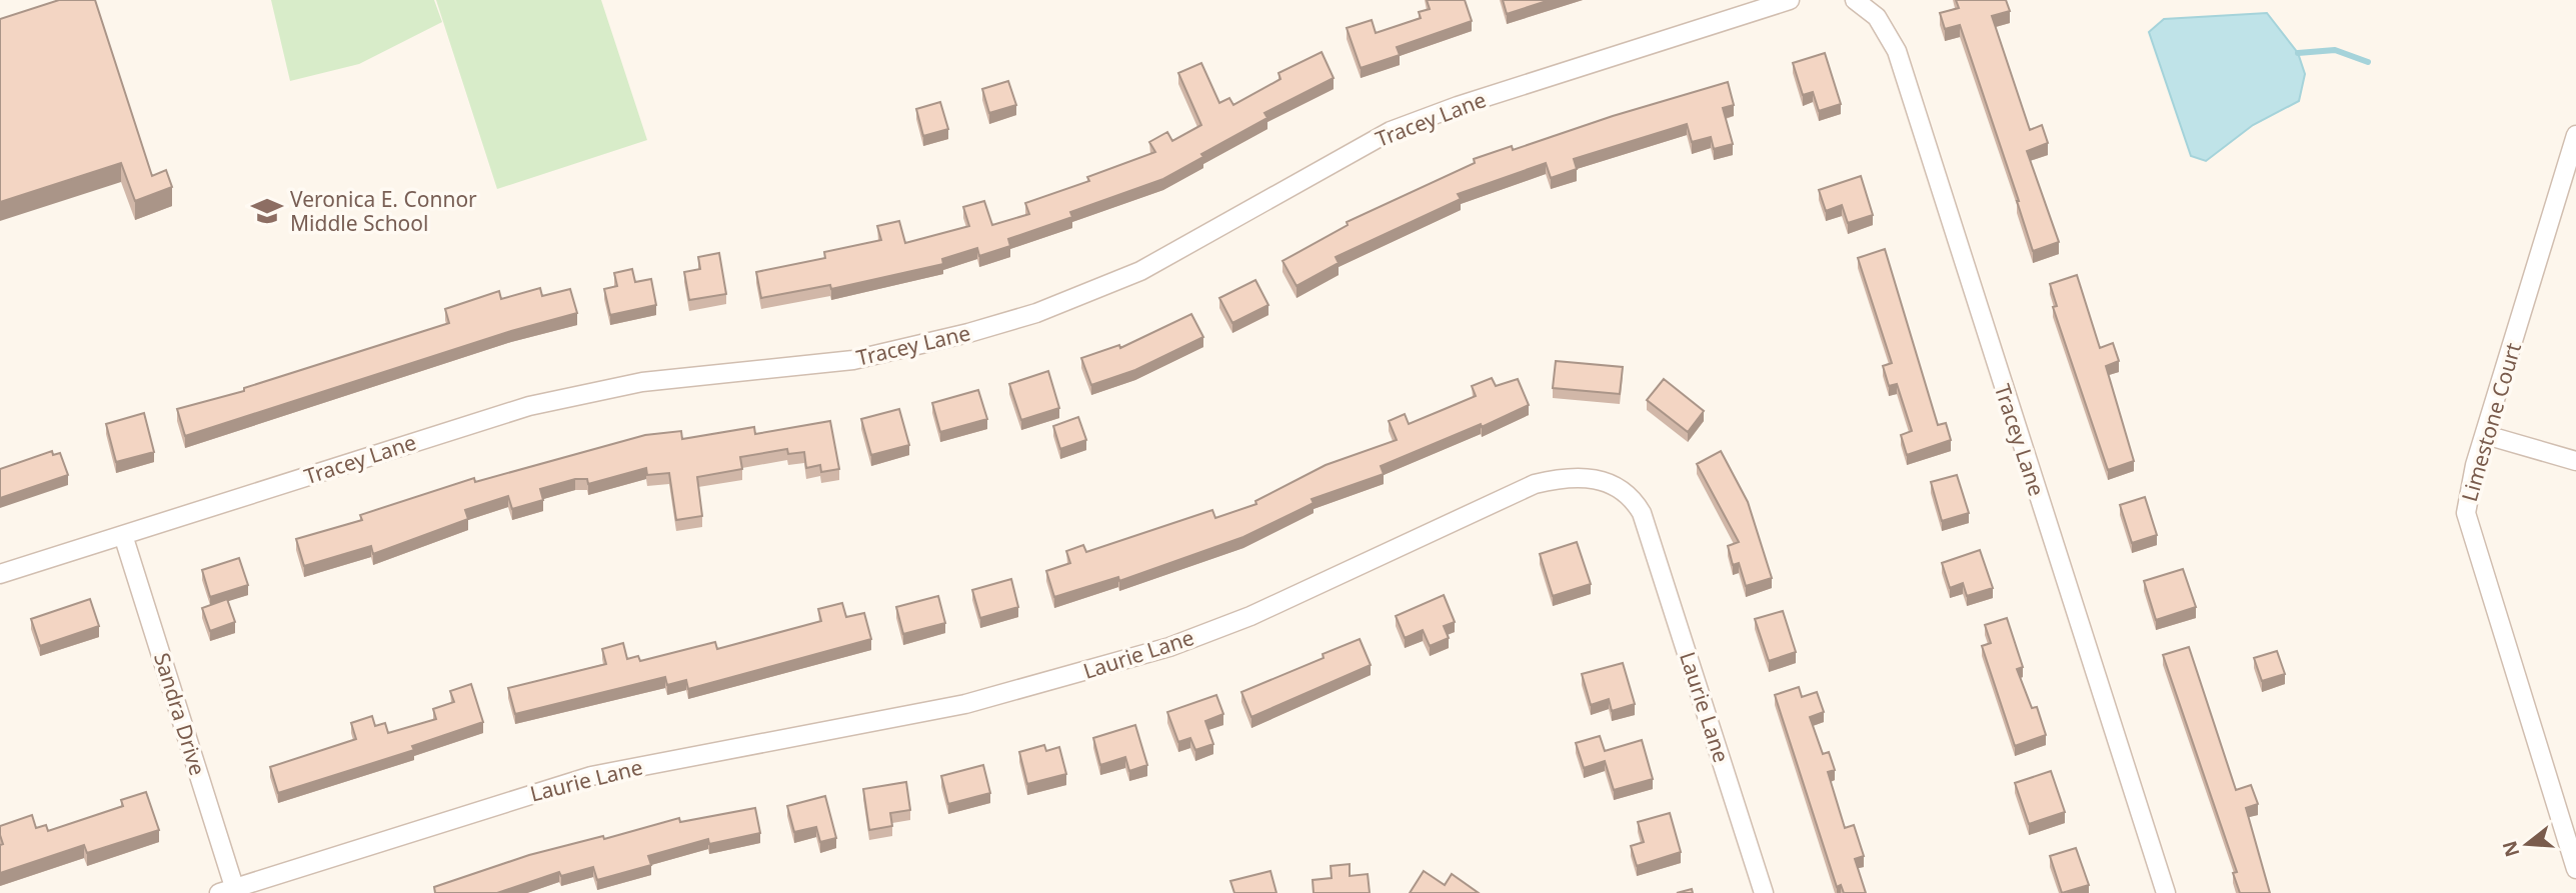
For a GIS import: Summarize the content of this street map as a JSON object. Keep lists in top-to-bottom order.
{
  "streets": {
    "street": [
      "Tracey Lane",
      "Limestone Court",
      "Laurie Lane",
      "Sandra Drive"
    ]
  },
  "crossings": [
    ["Tracey Lane", "Sandra Drive"],
    ["Laurie Lane", "Sandra Drive"]
  ],
  "places": {
    "school or university": ["Veronica E. Connor Middle School"]
  },
  "north": "left"
}
